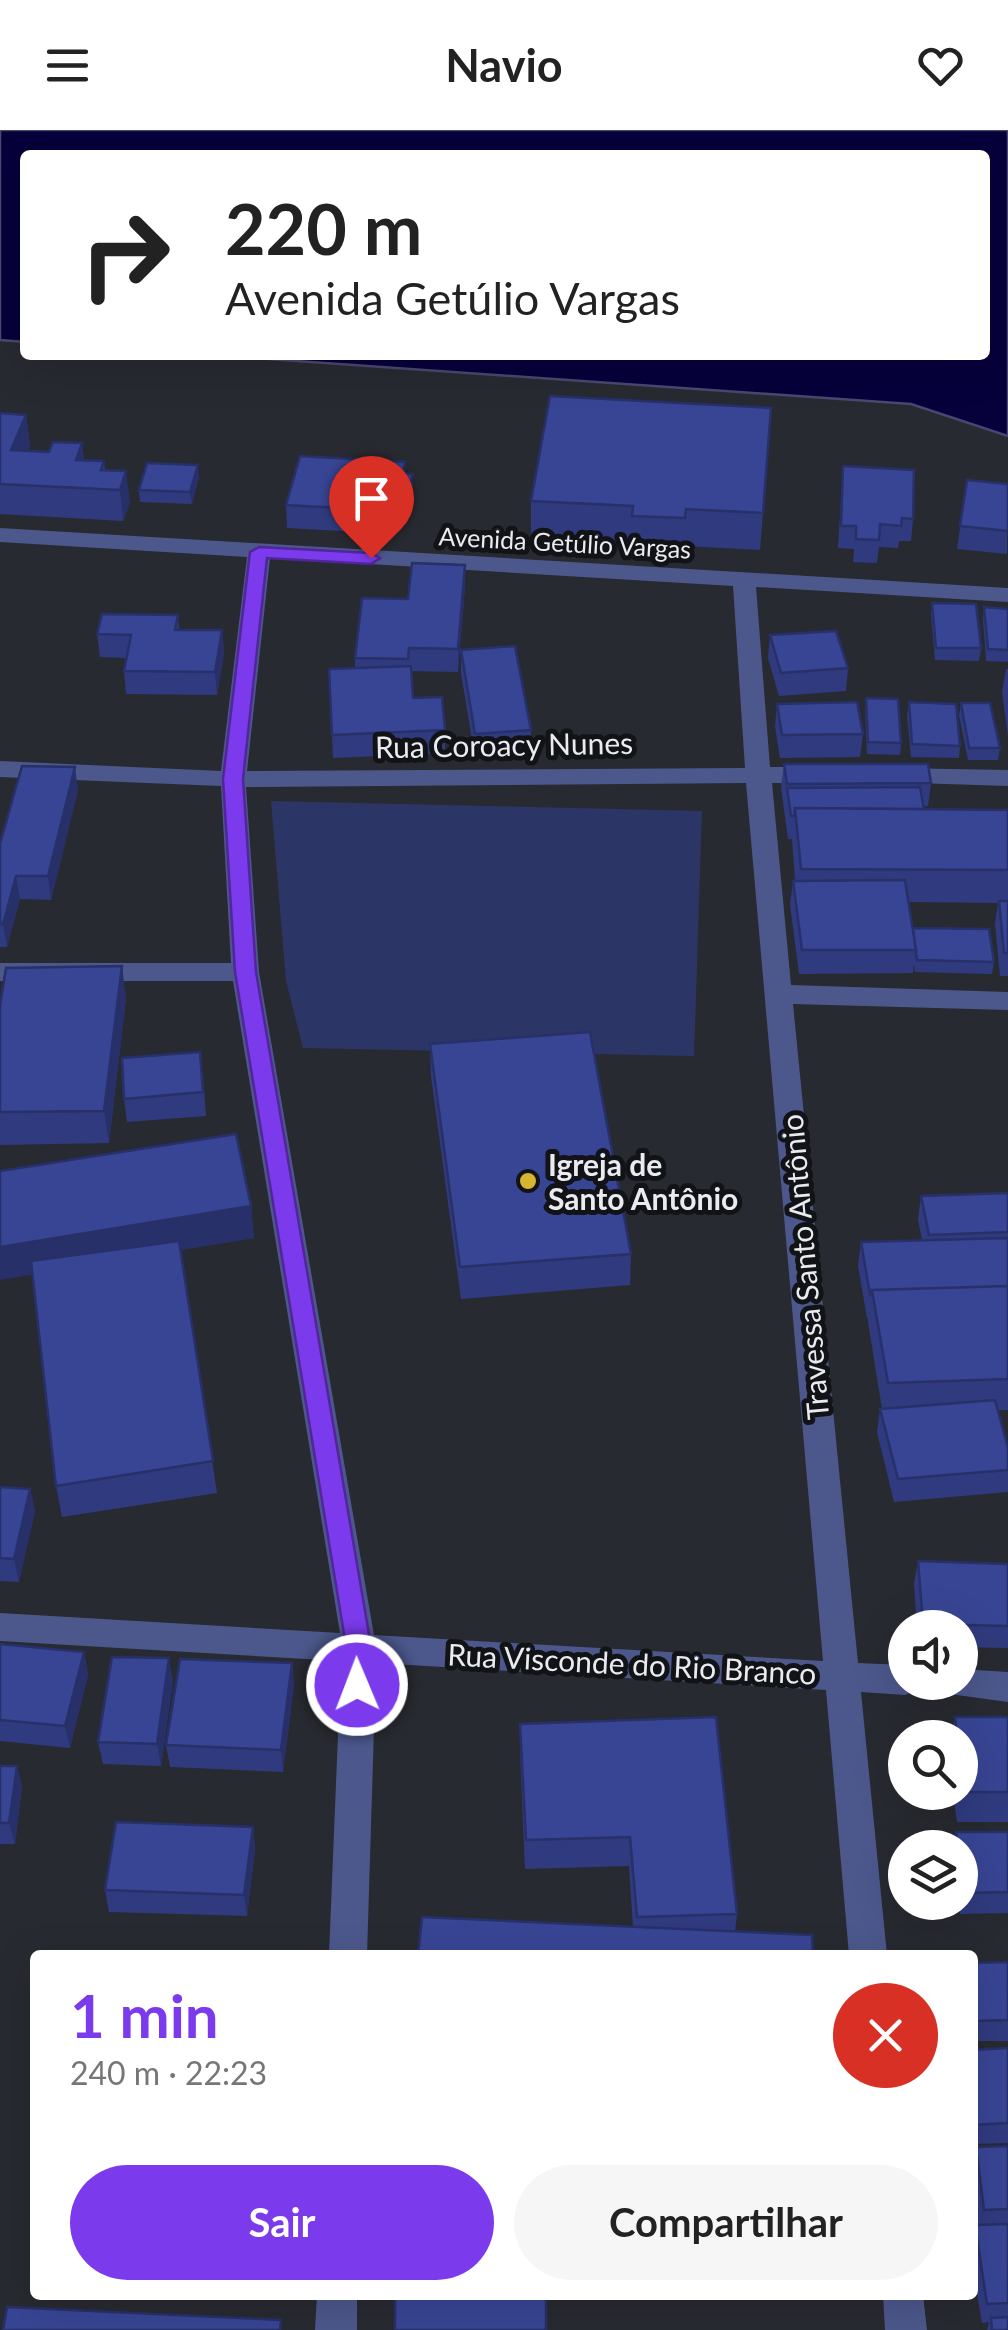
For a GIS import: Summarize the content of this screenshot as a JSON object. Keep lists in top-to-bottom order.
{
  "streets": {
    "street": [
      "Avenida Getúlio Vargas",
      "Rua Coroacy Nunes",
      "Travessa Santo Antônio",
      "Rua Visconde do Rio Branco"
    ]
  },
  "crossings": [
    ["Avenida Getúlio Vargas", "Travessa Santo Antônio"],
    ["Rua Coroacy Nunes", "Travessa Santo Antônio"],
    ["Travessa Santo Antônio", "Rua Visconde do Rio Branco"]
  ],
  "places": ["Igreja de Santo Antônio"],
  "page": {
    "header": "Navio",
    "turn": ["220 m", "Avenida Getúlio Vargas"],
    "heading": ["1 min", "240 m · 22:23"],
    "buttons": ["Sair", "Compartilhar"]
  }
}
